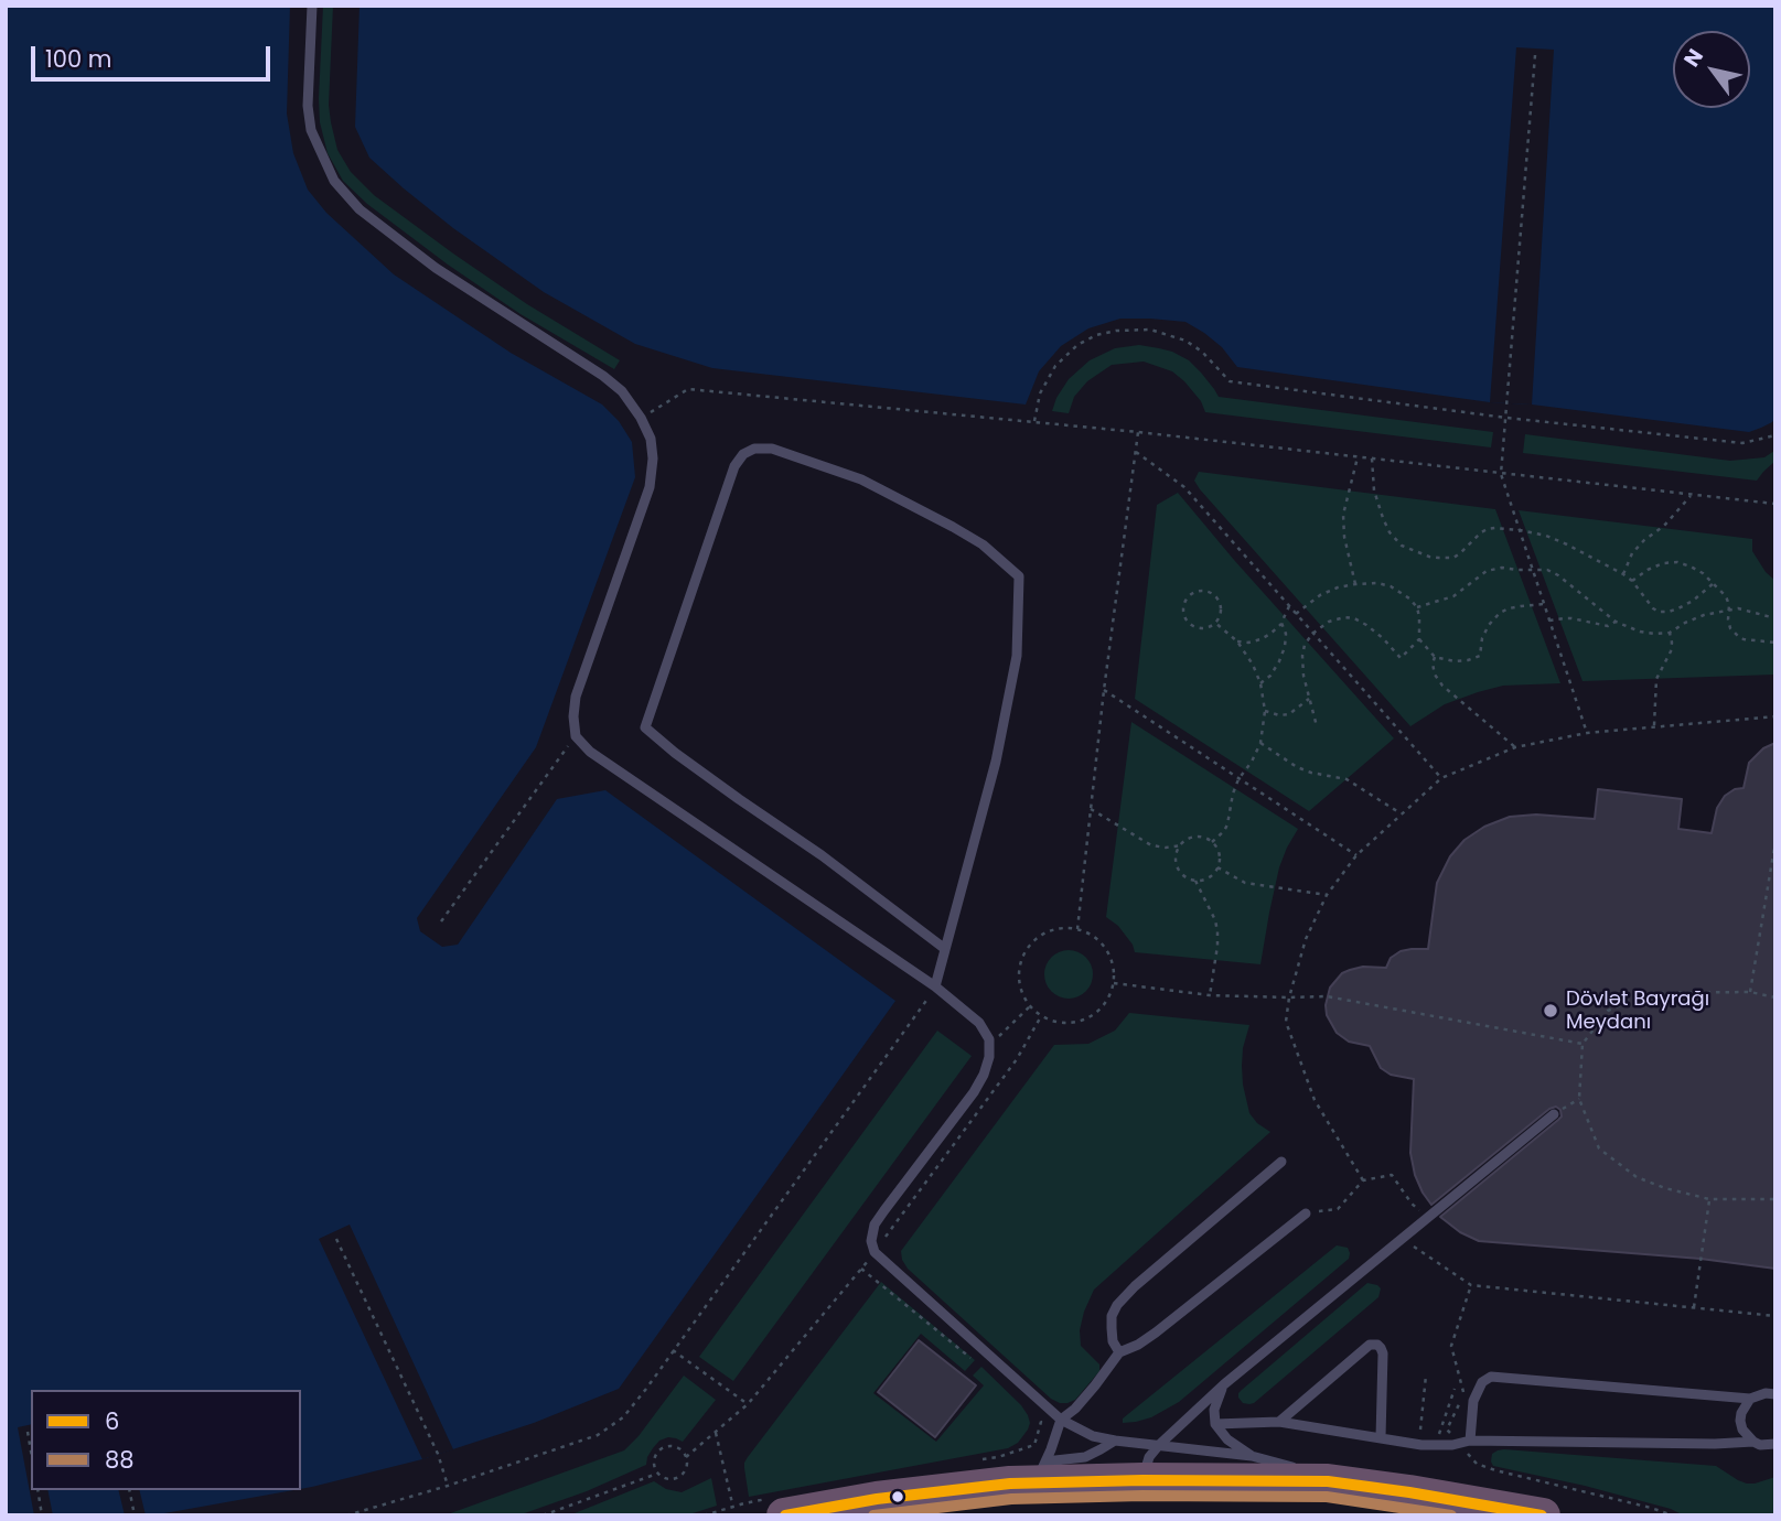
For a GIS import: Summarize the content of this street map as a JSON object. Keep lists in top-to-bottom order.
{
  "places": ["Dövlət Bayrağı Meydanı"],
  "lines": ["transit line 6", "transit line 88"],
  "legend": ["6", "88"],
  "scale_bar": "100 m",
  "north": "top left"
}
